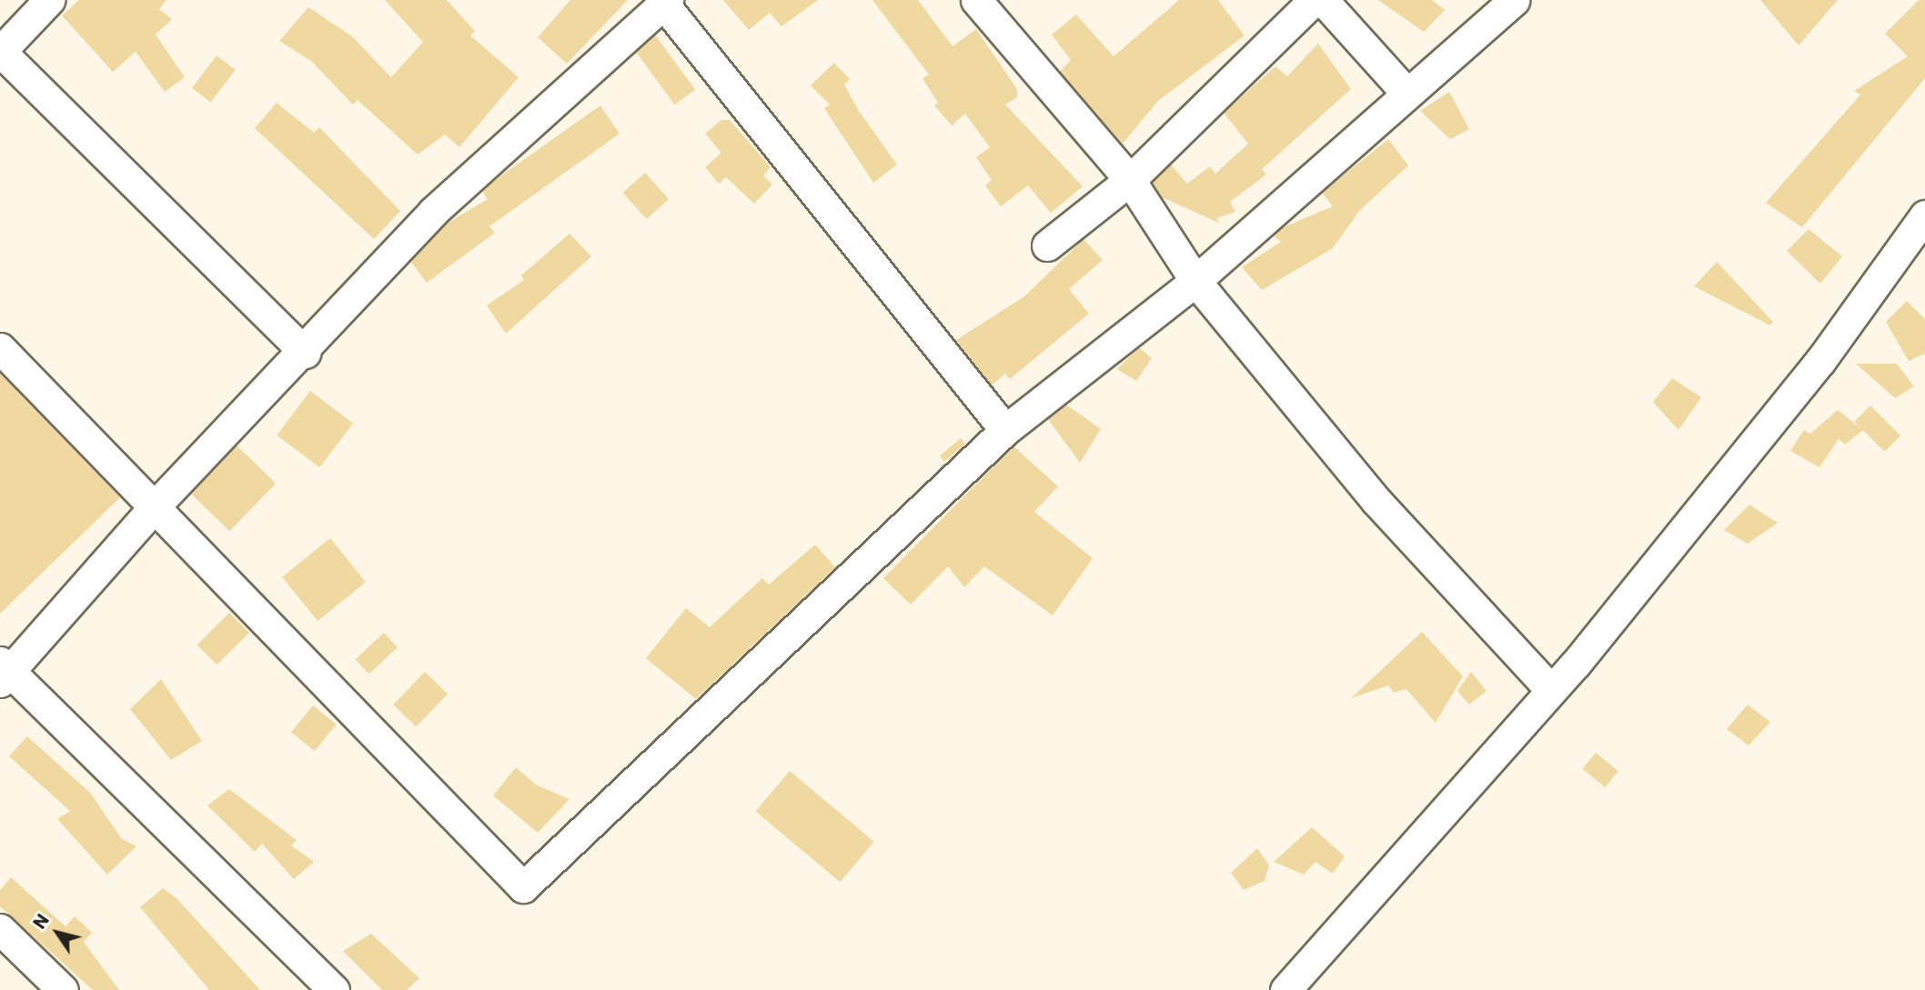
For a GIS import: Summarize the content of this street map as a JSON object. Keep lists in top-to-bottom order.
{
  "north": "top left"
}
